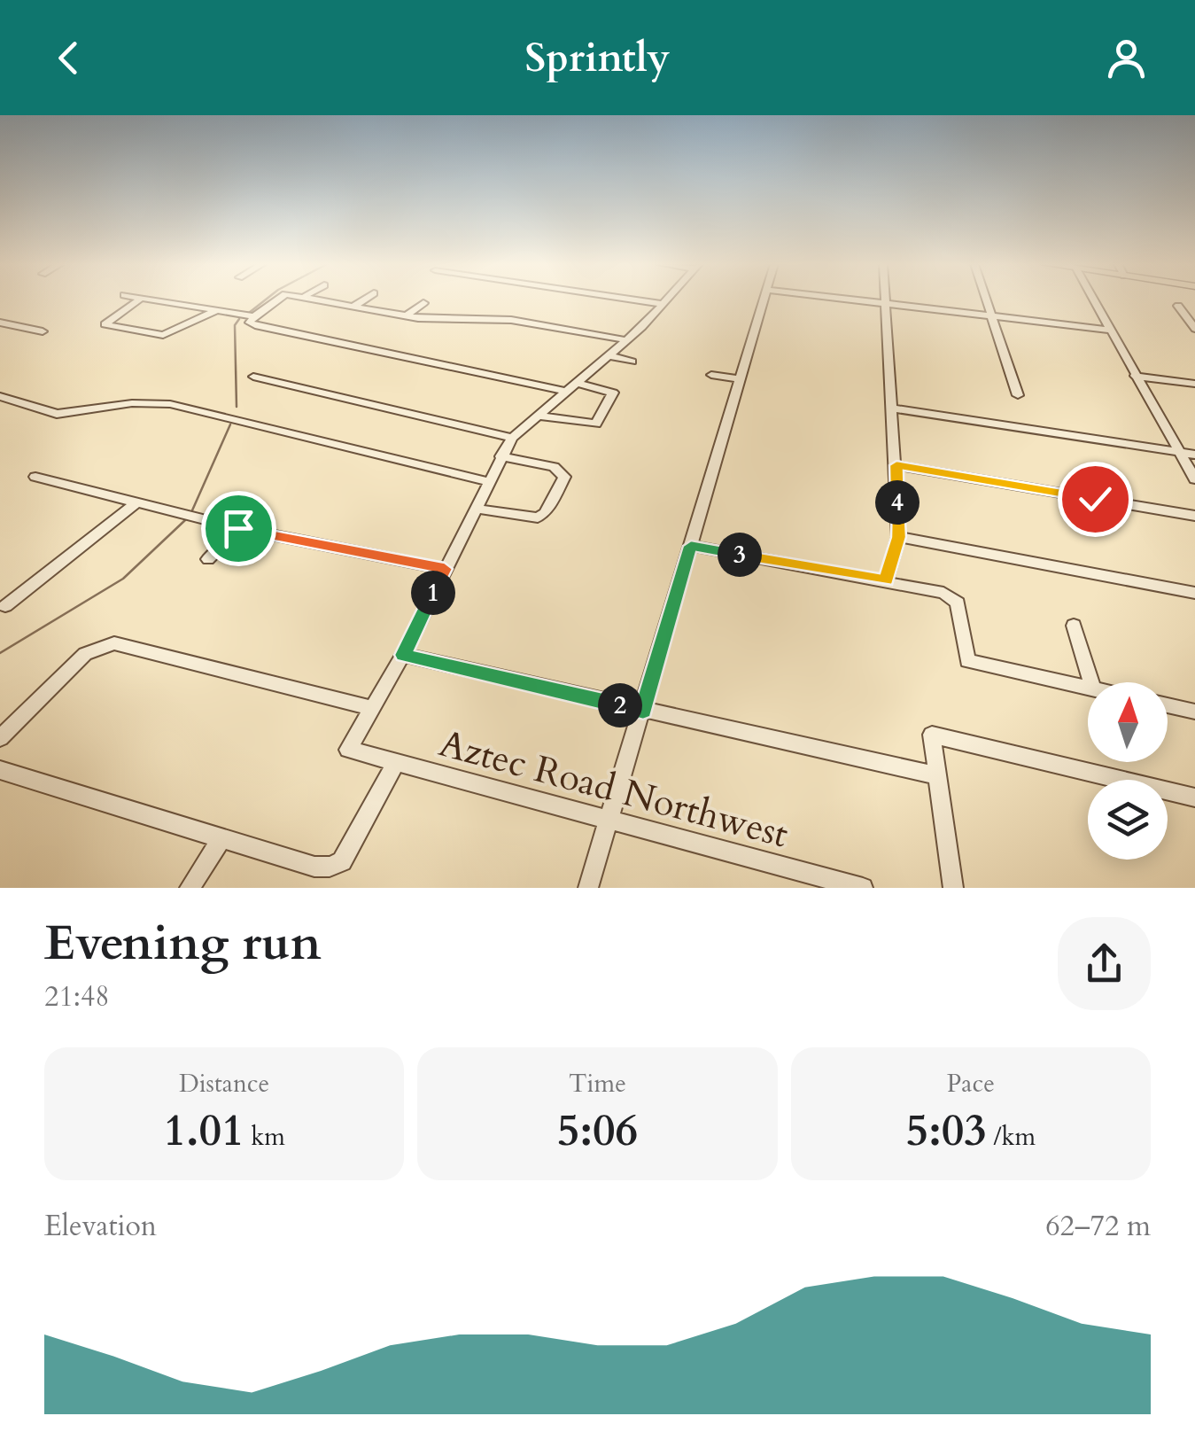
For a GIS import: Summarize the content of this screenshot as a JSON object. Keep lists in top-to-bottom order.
{
  "streets": {
    "street": ["Aztec Road Northwest"]
  },
  "north": "top",
  "page": {
    "header": "Sprintly",
    "pins": [
      "4",
      "3",
      "1",
      "2"
    ],
    "heading": ["Evening run", "21:48"],
    "stats": [
      ["Distance", "1.01 km"],
      ["Time", "5:06"],
      ["Pace", "5:03 /km"]
    ],
    "chart": ["Elevation", "62–72 m"]
  }
}
